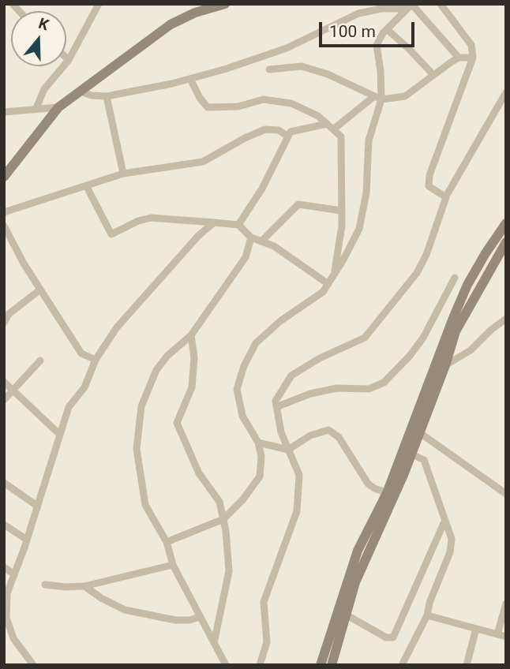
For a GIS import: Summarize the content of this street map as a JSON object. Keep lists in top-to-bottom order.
{
  "scale_bar": "100 m",
  "north": "top"
}
